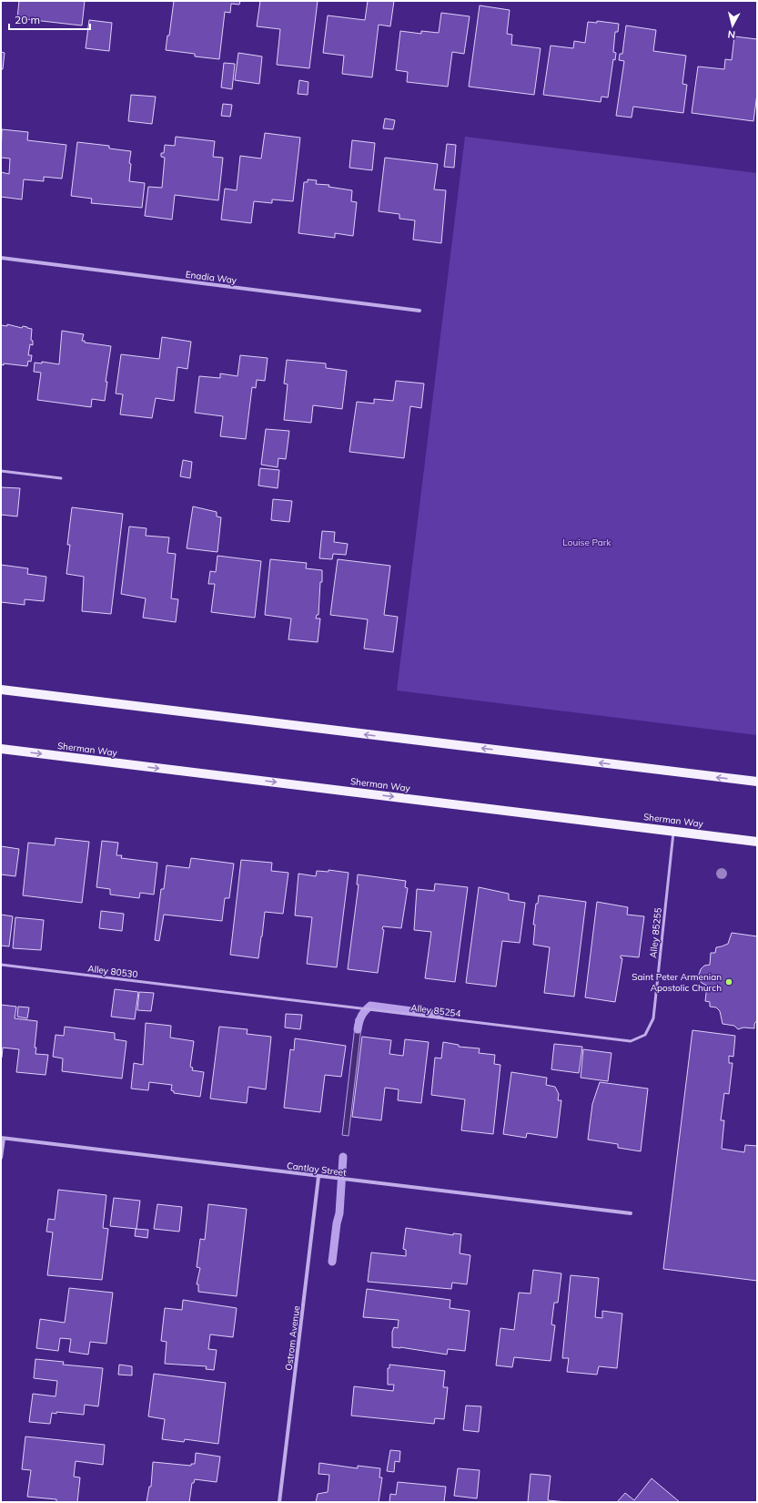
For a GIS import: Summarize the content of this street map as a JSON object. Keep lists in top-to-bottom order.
{
  "streets": {
    "main road": ["Sherman Way"],
    "street": ["Enadia Way", "Cantlay Street", "Ostrom Avenue"],
    "lane": ["Alley 85255", "Alley 80530", "Alley 85254"]
  },
  "crossings": [
    ["Sherman Way", "Alley 85255"],
    ["Alley 85255", "Alley 85254"],
    ["Alley 80530", "Alley 85254"],
    ["Cantlay Street", "Ostrom Avenue"]
  ],
  "parks": ["Louise Park"],
  "places": ["Saint Peter Armenian Apostolic Church"],
  "scale_bar": "20 m",
  "north": "bottom"
}
